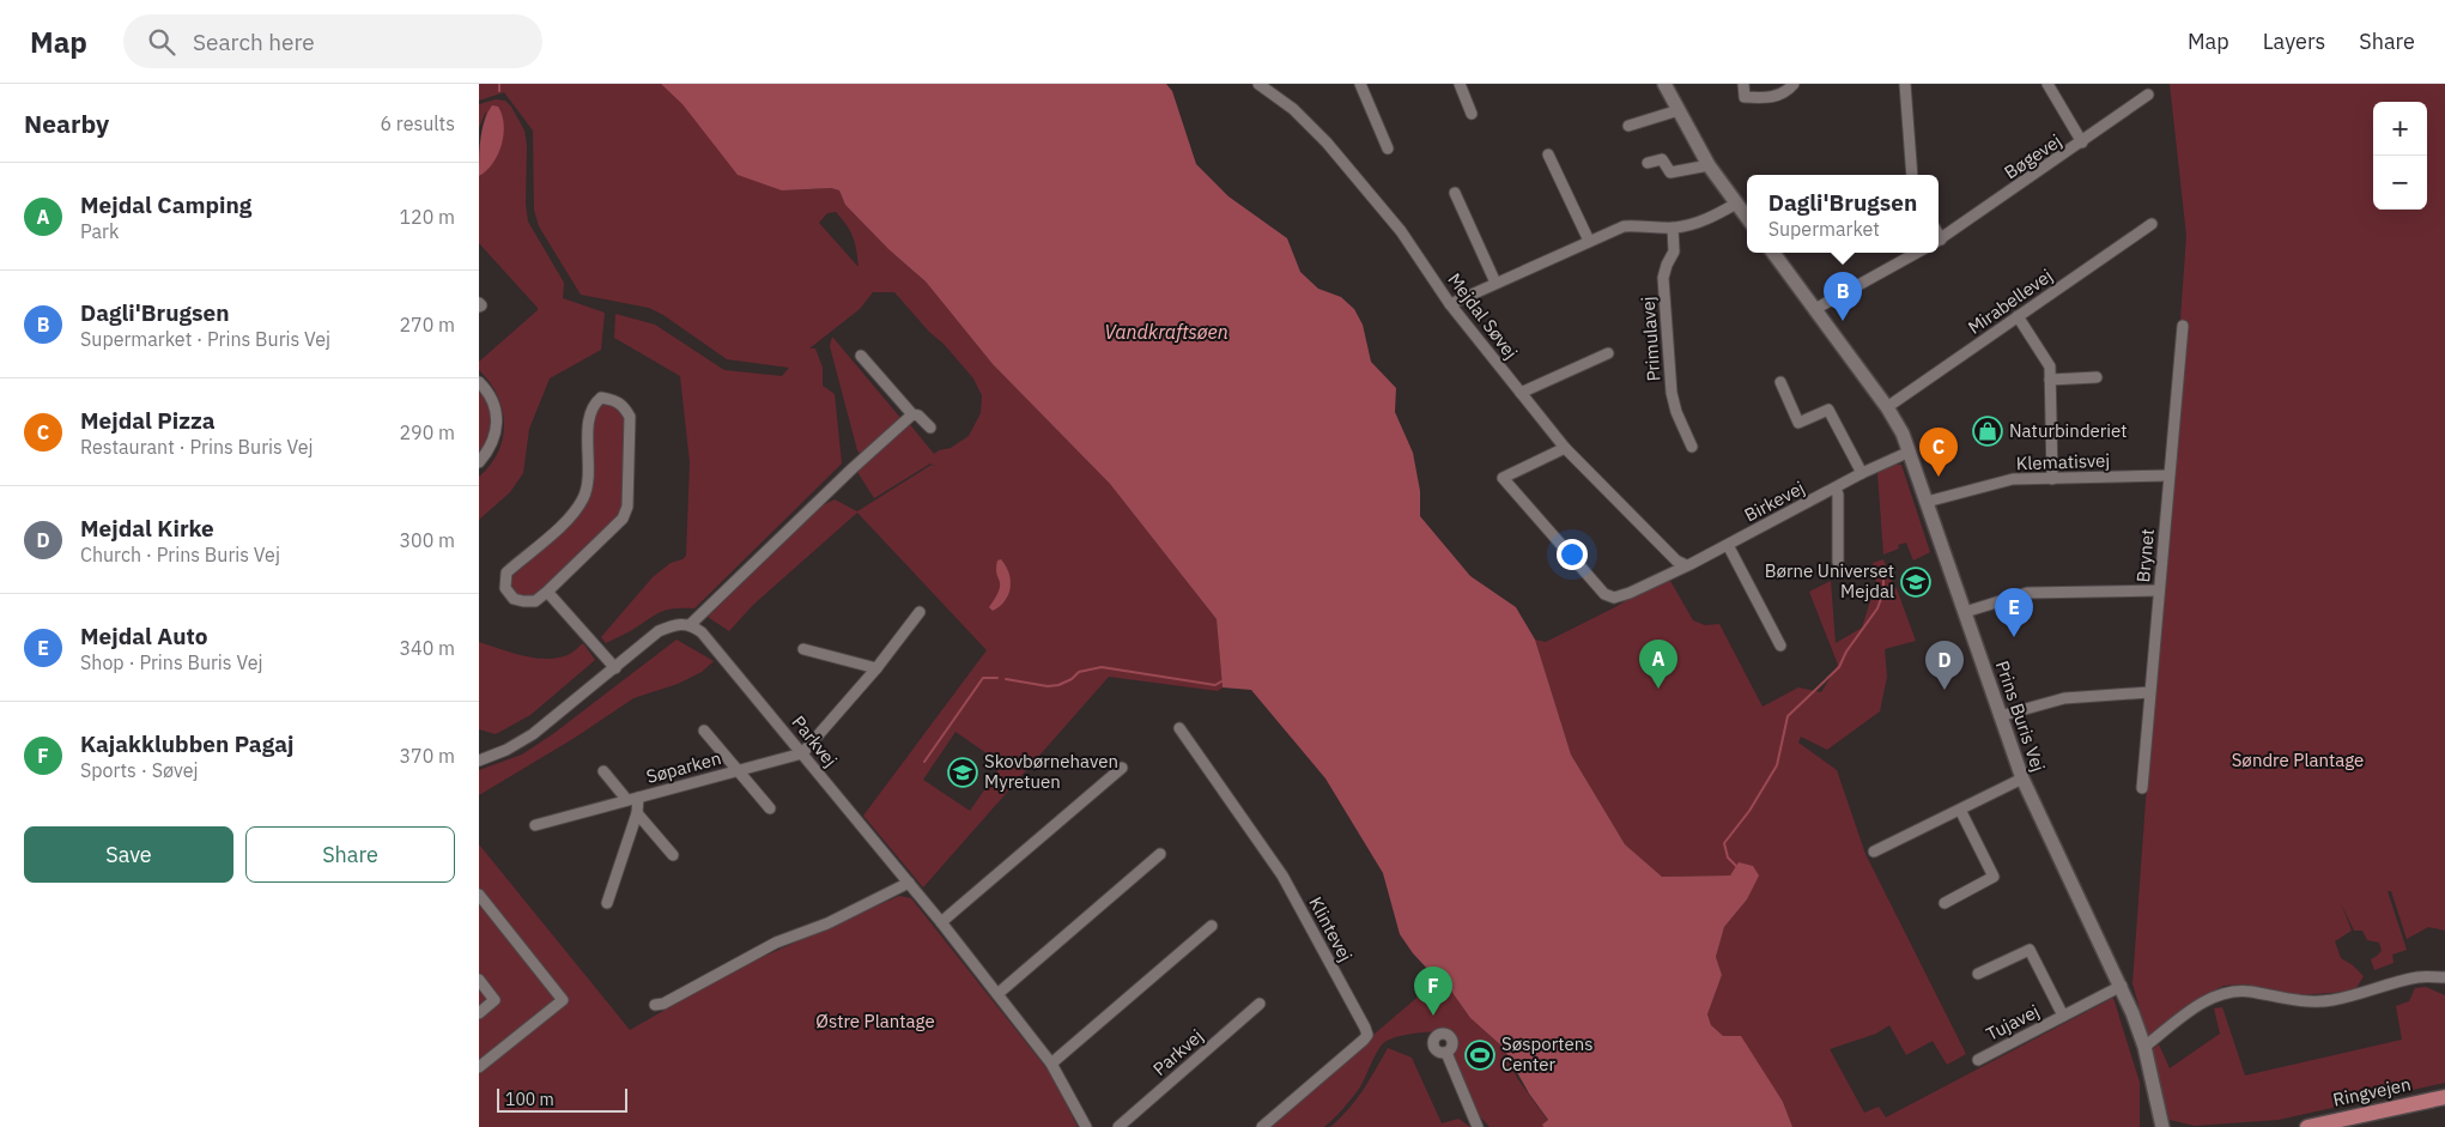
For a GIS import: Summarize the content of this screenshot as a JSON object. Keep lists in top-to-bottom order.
{
  "streets": {
    "main road": ["Ringvejen"],
    "street": [
      "Bøgevej",
      "Mirabellevej",
      "Mejdal Søvej",
      "Primulavej",
      "Klematisvej",
      "Birkevej",
      "Brynet",
      "Prins Buris Vej",
      "Parkvej",
      "Søparken",
      "Klintevej",
      "Tujavej"
    ]
  },
  "crossings": [
    ["Mirabellevej", "Prins Buris Vej"],
    ["Mejdal Søvej", "Birkevej"],
    ["Klematisvej", "Brynet"],
    ["Klematisvej", "Prins Buris Vej"],
    ["Birkevej", "Prins Buris Vej"],
    ["Prins Buris Vej", "Tujavej"],
    ["Parkvej", "Søparken"]
  ],
  "water": ["Vandkraftsøen"],
  "parks": ["Søndre Plantage", "Østre Plantage"],
  "places": {
    "shop": ["Naturbinderiet"],
    "school or university": ["Børne Universet Mejdal", "Skovbørnehaven Myretuen"],
    "sports": ["Søsportens Center"]
  },
  "scale_bar": "100 m",
  "page": {
    "header": "Map",
    "search": "Search here",
    "nav": ["Map", "Layers", "Share"],
    "heading": ["Nearby", "6 results"],
    "map_buttons": ["+", "−"],
    "list": [
      {
        "mark": "A",
        "name": "Mejdal Camping",
        "note": "Park",
        "value": "120 m"
      },
      {
        "mark": "B",
        "name": "Dagli'Brugsen",
        "note": "Supermarket · Prins Buris Vej",
        "value": "270 m"
      },
      {
        "mark": "C",
        "name": "Mejdal Pizza",
        "note": "Restaurant · Prins Buris Vej",
        "value": "290 m"
      },
      {
        "mark": "D",
        "name": "Mejdal Kirke",
        "note": "Church · Prins Buris Vej",
        "value": "300 m"
      },
      {
        "mark": "E",
        "name": "Mejdal Auto",
        "note": "Shop · Prins Buris Vej",
        "value": "340 m"
      },
      {
        "mark": "F",
        "name": "Kajakklubben Pagaj",
        "note": "Sports · Søvej",
        "value": "370 m"
      }
    ],
    "popup": ["Dagli'Brugsen", "Supermarket"],
    "pins": [
      "B",
      "C",
      "E",
      "A",
      "D",
      "F"
    ],
    "buttons": ["Save", "Share"],
    "scale": "100 m"
  }
}
